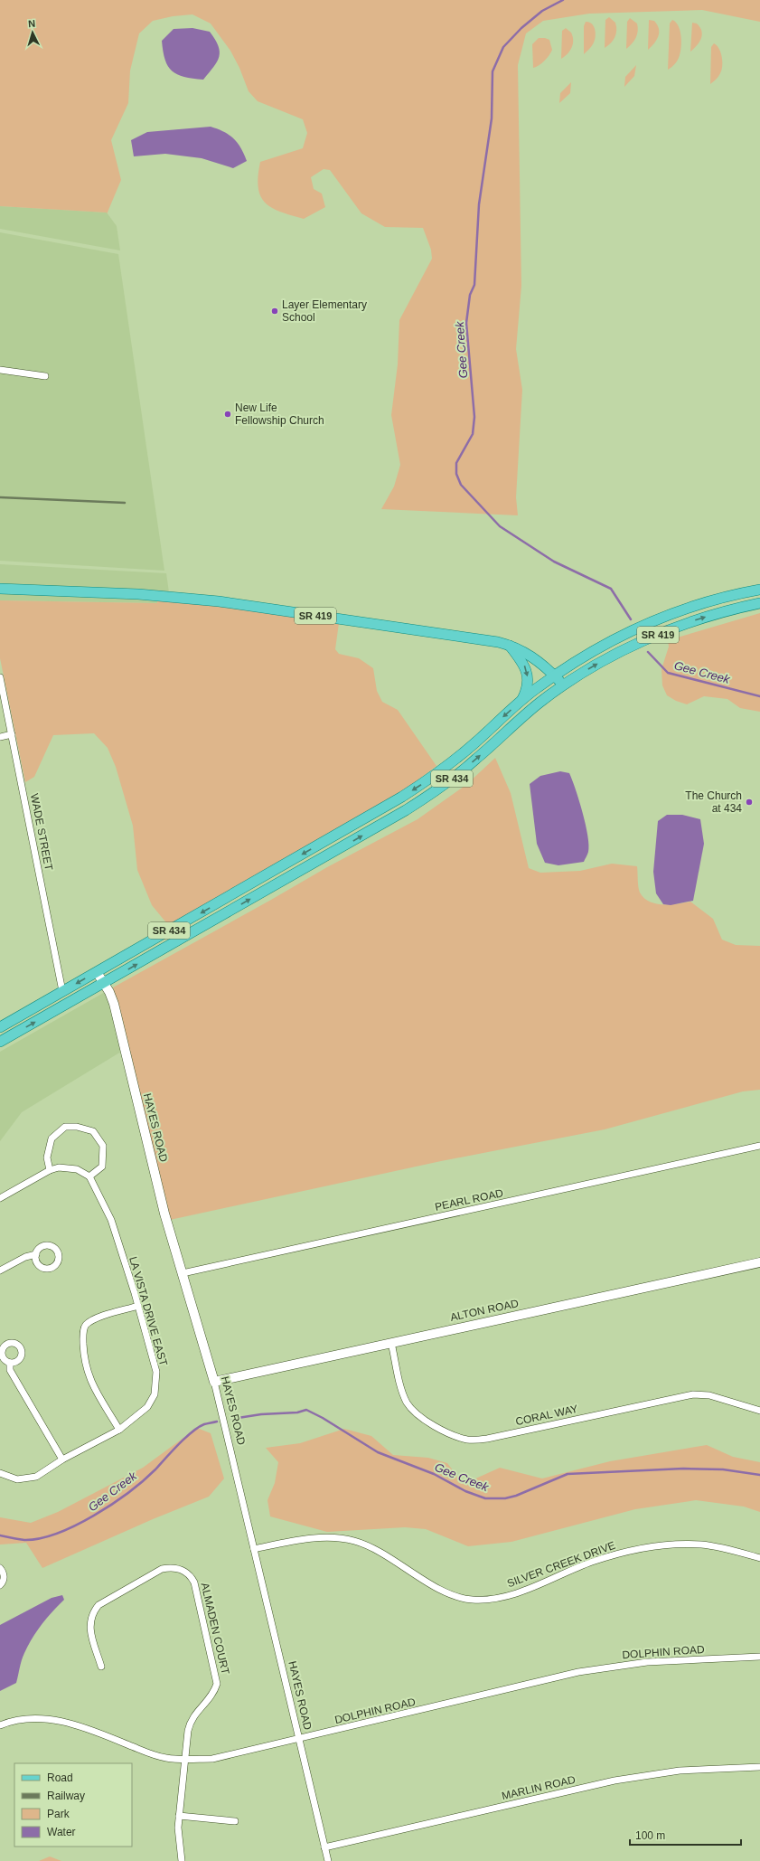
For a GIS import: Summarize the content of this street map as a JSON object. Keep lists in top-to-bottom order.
{
  "streets": {
    "main road": ["SR 419", "SR 434"],
    "street": [
      "WADE STREET",
      "HAYES ROAD",
      "PEARL ROAD",
      "ALTON ROAD",
      "LA VISTA DRIVE EAST",
      "CORAL WAY",
      "SILVER CREEK DRIVE",
      "ALMADEN COURT",
      "DOLPHIN ROAD",
      "MARLIN ROAD"
    ]
  },
  "crossings": [
    ["SR 419", "SR 434"],
    ["SR 434", "WADE STREET"],
    ["SR 434", "HAYES ROAD"],
    ["HAYES ROAD", "PEARL ROAD"],
    ["HAYES ROAD", "ALTON ROAD"],
    ["HAYES ROAD", "SILVER CREEK DRIVE"],
    ["HAYES ROAD", "DOLPHIN ROAD"],
    ["HAYES ROAD", "MARLIN ROAD"],
    ["ALTON ROAD", "CORAL WAY"],
    ["ALMADEN COURT", "DOLPHIN ROAD"]
  ],
  "water": ["Gee Creek"],
  "places": ["Layer Elementary School", "New Life Fellowship Church", "The Church at 434"],
  "legend": [
    "Road",
    "Railway",
    "Park",
    "Water"
  ],
  "scale_bar": "100 m",
  "north": "top"
}
